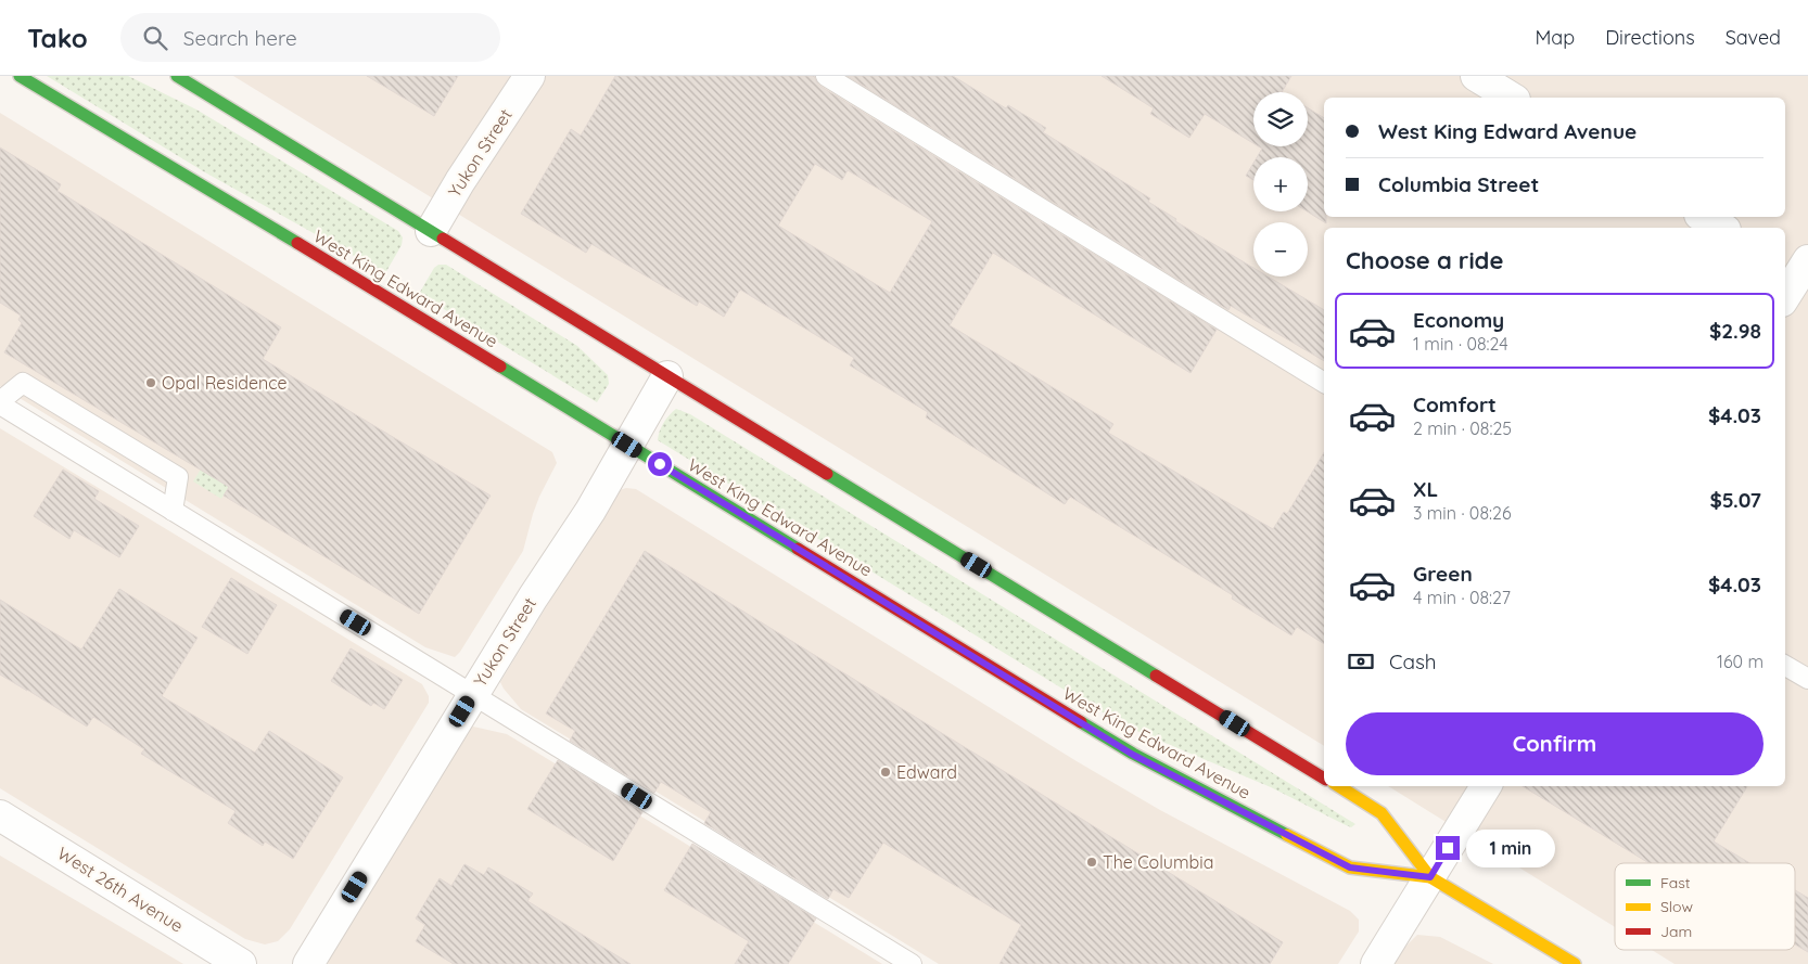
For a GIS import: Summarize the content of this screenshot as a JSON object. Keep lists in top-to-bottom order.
{
  "streets": {
    "main road": ["West King Edward Avenue"],
    "street": ["Yukon Street", "West 26th Avenue"]
  },
  "crossings": [
    ["Yukon Street", "West King Edward Avenue"]
  ],
  "places": ["Opal Residence", "Edward", "The Columbia"],
  "legend": ["Fast", "Slow", "Jam"],
  "page": {
    "header": "Tako",
    "search": "Search here",
    "nav": ["Map", "Directions", "Saved"],
    "map_buttons": ["+", "−"],
    "banner": ["West King Edward Avenue", "Columbia Street"],
    "heading": "Choose a ride",
    "list": [
      {
        "name": "Economy",
        "note": "1 min · 08:24",
        "value": "$2.98"
      },
      {
        "name": "Comfort",
        "note": "2 min · 08:25",
        "value": "$4.03"
      },
      {
        "name": "XL",
        "note": "3 min · 08:26",
        "value": "$5.07"
      },
      {
        "name": "Green",
        "note": "4 min · 08:27",
        "value": "$4.03"
      }
    ],
    "pay": ["Cash", "160 m"],
    "buttons": "Confirm",
    "bubble": "1 min"
  }
}
